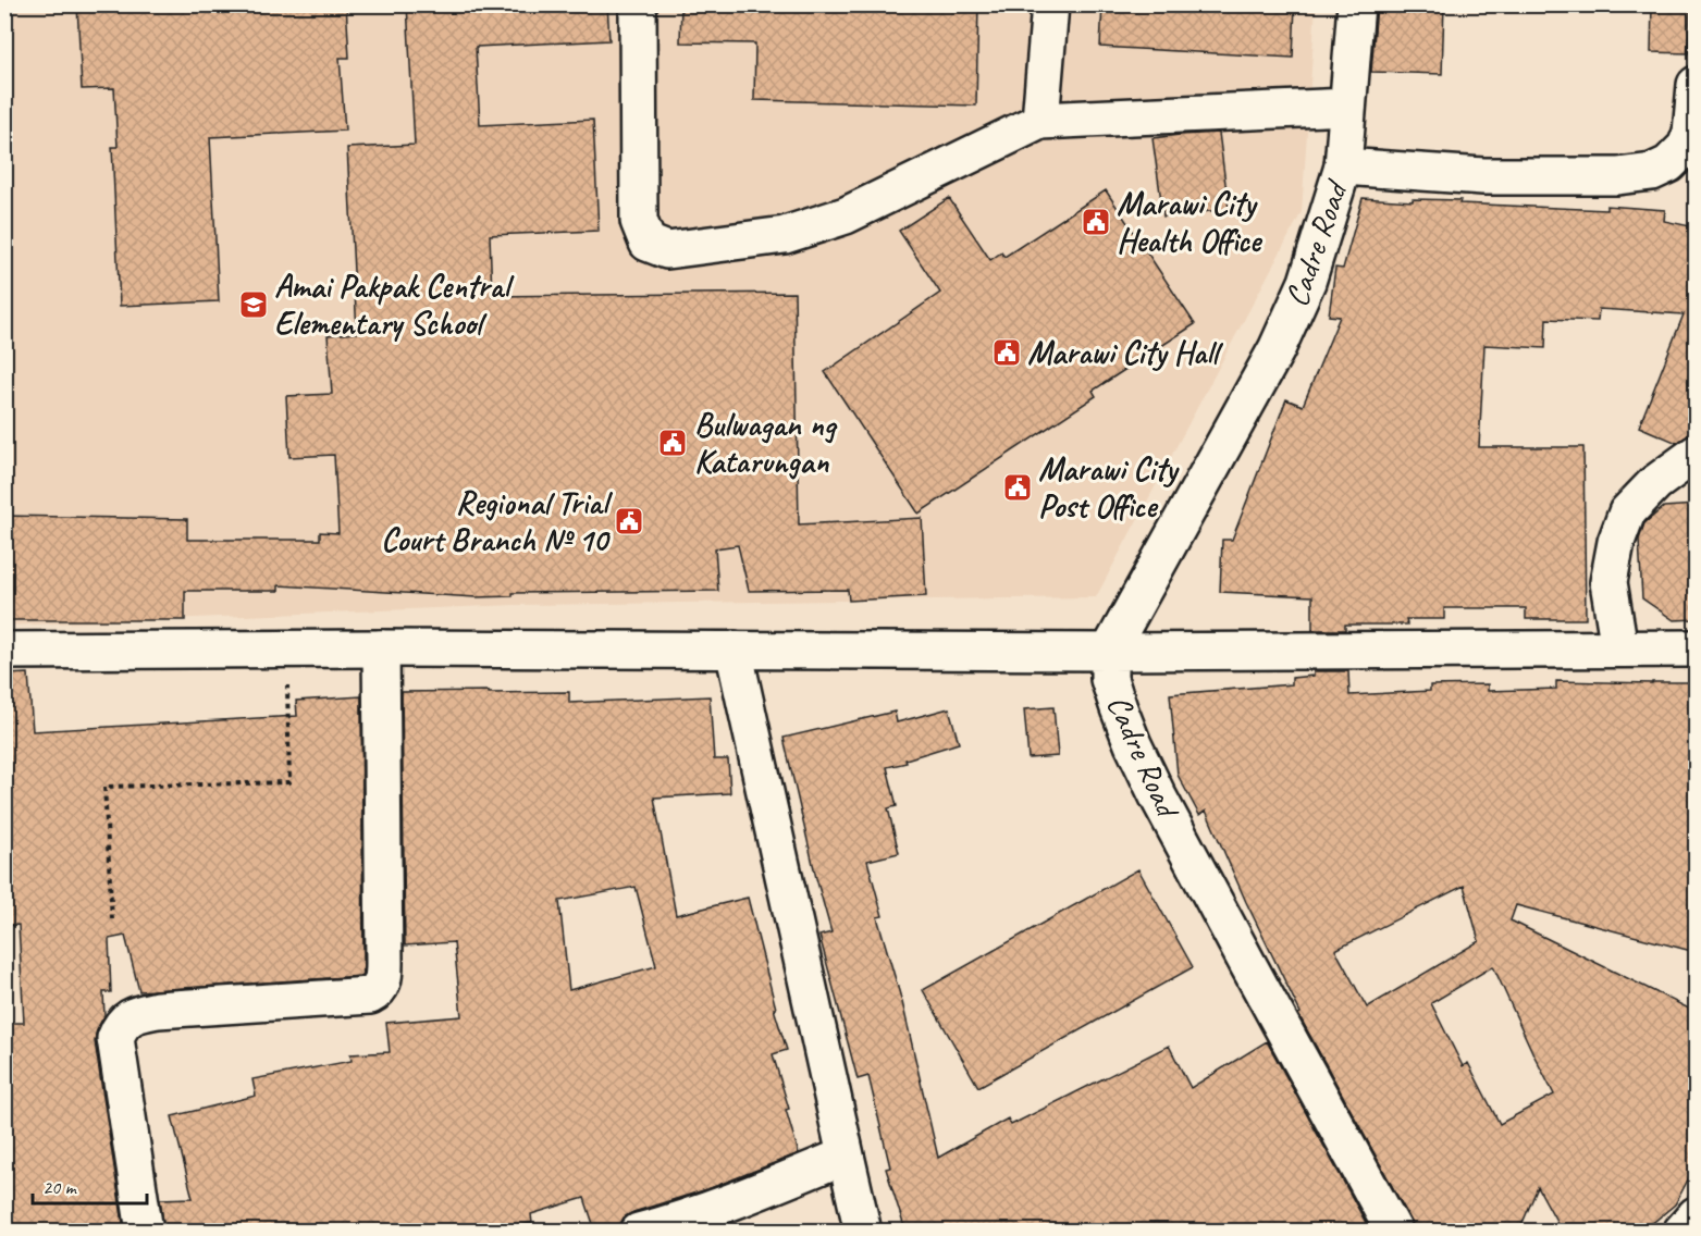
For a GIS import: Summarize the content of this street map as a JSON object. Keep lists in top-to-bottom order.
{
  "streets": {
    "main road": ["Cadre Road"]
  },
  "places": {
    "public building": [
      "Marawi City Health Office",
      "Marawi City Hall",
      "Bulwagan ng Katarungan",
      "Marawi City Post Office",
      "Regional Trial Court Branch № 10"
    ],
    "school or university": ["Amai Pakpak Central Elementary School"]
  },
  "scale_bar": "20 m"
}
